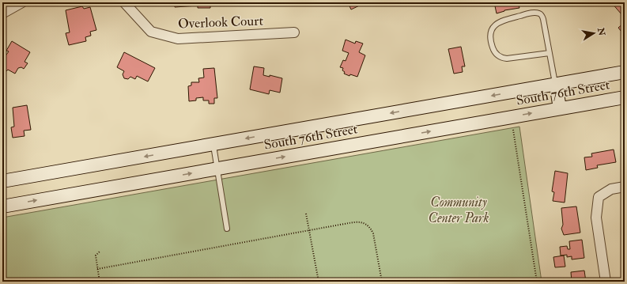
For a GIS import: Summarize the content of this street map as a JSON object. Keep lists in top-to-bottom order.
{
  "streets": {
    "main road": ["South 76th Street"],
    "street": ["Overlook Court"]
  },
  "parks": ["Community Center Park"],
  "north": "right"
}
